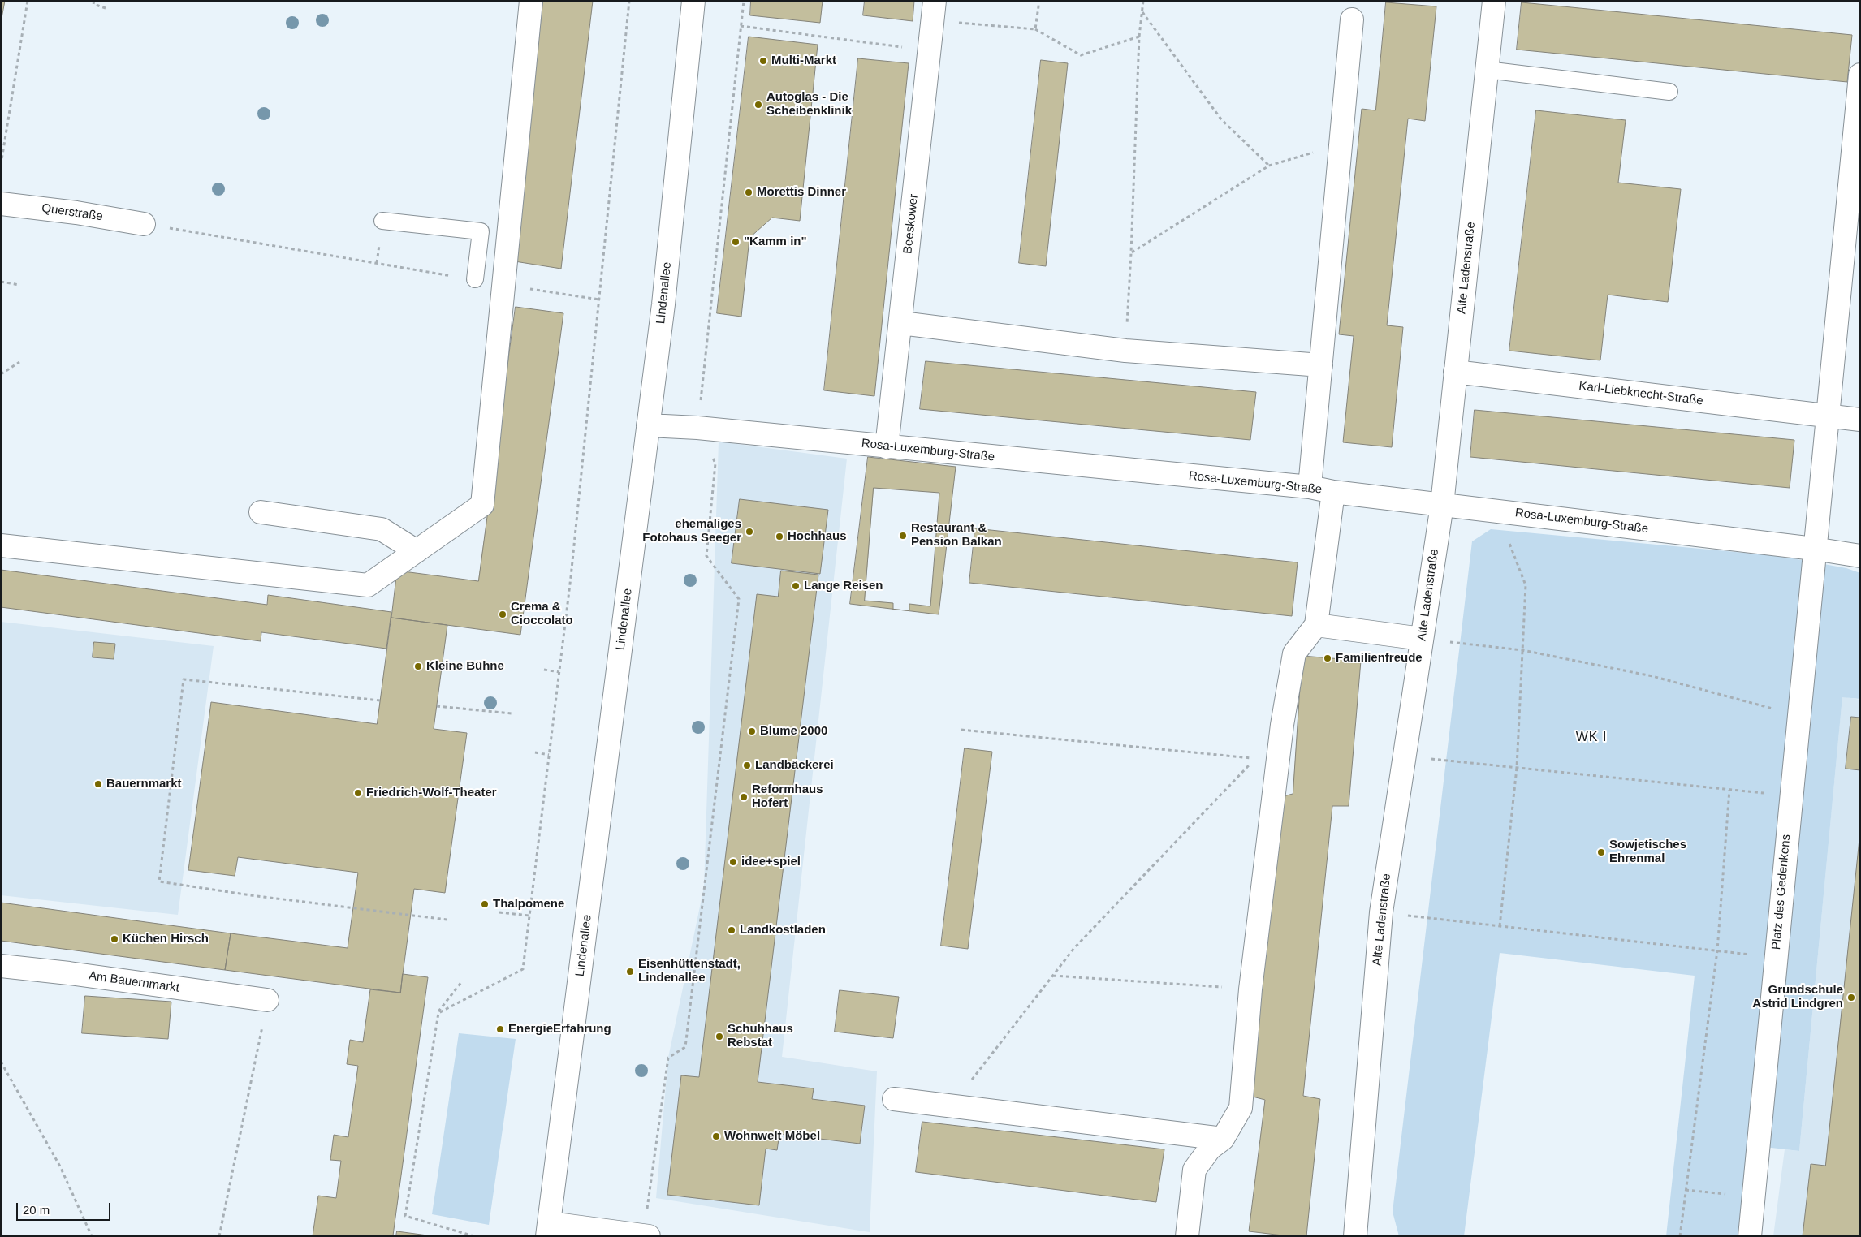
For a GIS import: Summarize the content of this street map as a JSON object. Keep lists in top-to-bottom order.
{
  "streets": {
    "street": [
      "Querstraße",
      "Beeskower",
      "Alte Ladenstraße",
      "Lindenallee",
      "Karl-Liebknecht-Straße",
      "Rosa-Luxemburg-Straße",
      "Platz des Gedenkens",
      "Am Bauernmarkt"
    ]
  },
  "crossings": [
    ["Beeskower", "Rosa-Luxemburg-Straße"],
    ["Alte Ladenstraße", "Karl-Liebknecht-Straße"],
    ["Alte Ladenstraße", "Rosa-Luxemburg-Straße"],
    ["Lindenallee", "Rosa-Luxemburg-Straße"],
    ["Rosa-Luxemburg-Straße", "Platz des Gedenkens"]
  ],
  "districts": ["WK I"],
  "places": [
    "Multi-Markt",
    "Autoglas - Die Scheibenklinik",
    "Morettis Dinner",
    "\"Kamm in\"",
    "ehemaliges Fotohaus Seeger",
    "Restaurant & Pension Balkan",
    "Hochhaus",
    "Lange Reisen",
    "Crema & Cioccolato",
    "Familienfreude",
    "Kleine Bühne",
    "Blume 2000",
    "Landbäckerei",
    "Bauernmarkt",
    "Friedrich-Wolf-Theater",
    "Reformhaus Hofert",
    "Sowjetisches Ehrenmal",
    "idee+spiel",
    "Thalpomene",
    "Landkostladen",
    "Küchen Hirsch",
    "Eisenhüttenstadt, Lindenallee",
    "Grundschule Astrid Lindgren",
    "EnergieErfahrung",
    "Schuhhaus Rebstat",
    "Wohnwelt Möbel"
  ],
  "scale_bar": "20 m"
}
